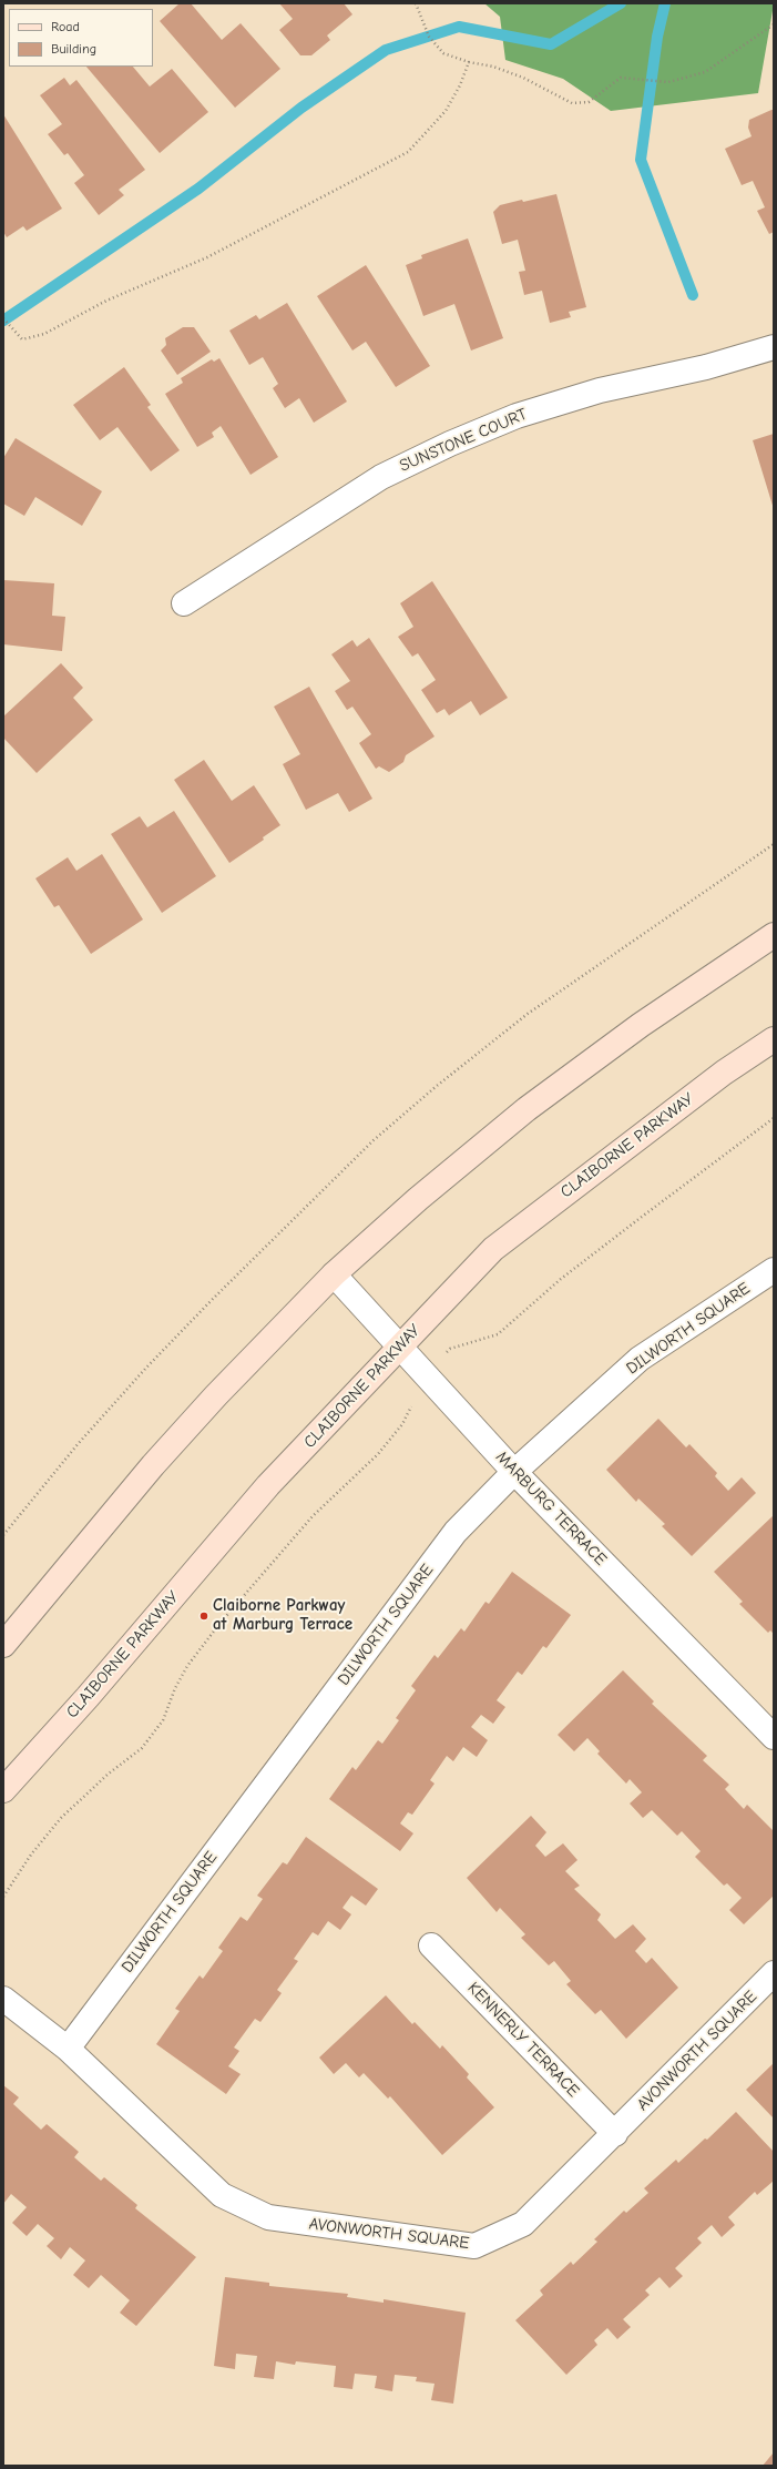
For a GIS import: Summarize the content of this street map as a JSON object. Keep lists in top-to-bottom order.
{
  "streets": {
    "main road": ["CLAIBORNE PARKWAY"],
    "street": [
      "SUNSTONE COURT",
      "DILWORTH SQUARE",
      "MARBURG TERRACE",
      "KENNERLY TERRACE",
      "AVONWORTH SQUARE"
    ]
  },
  "crossings": [
    ["CLAIBORNE PARKWAY", "MARBURG TERRACE"],
    ["DILWORTH SQUARE", "MARBURG TERRACE"],
    ["DILWORTH SQUARE", "AVONWORTH SQUARE"],
    ["KENNERLY TERRACE", "AVONWORTH SQUARE"]
  ],
  "places": ["Claiborne Parkway at Marburg Terrace"],
  "legend": ["Road", "Building"]
}
